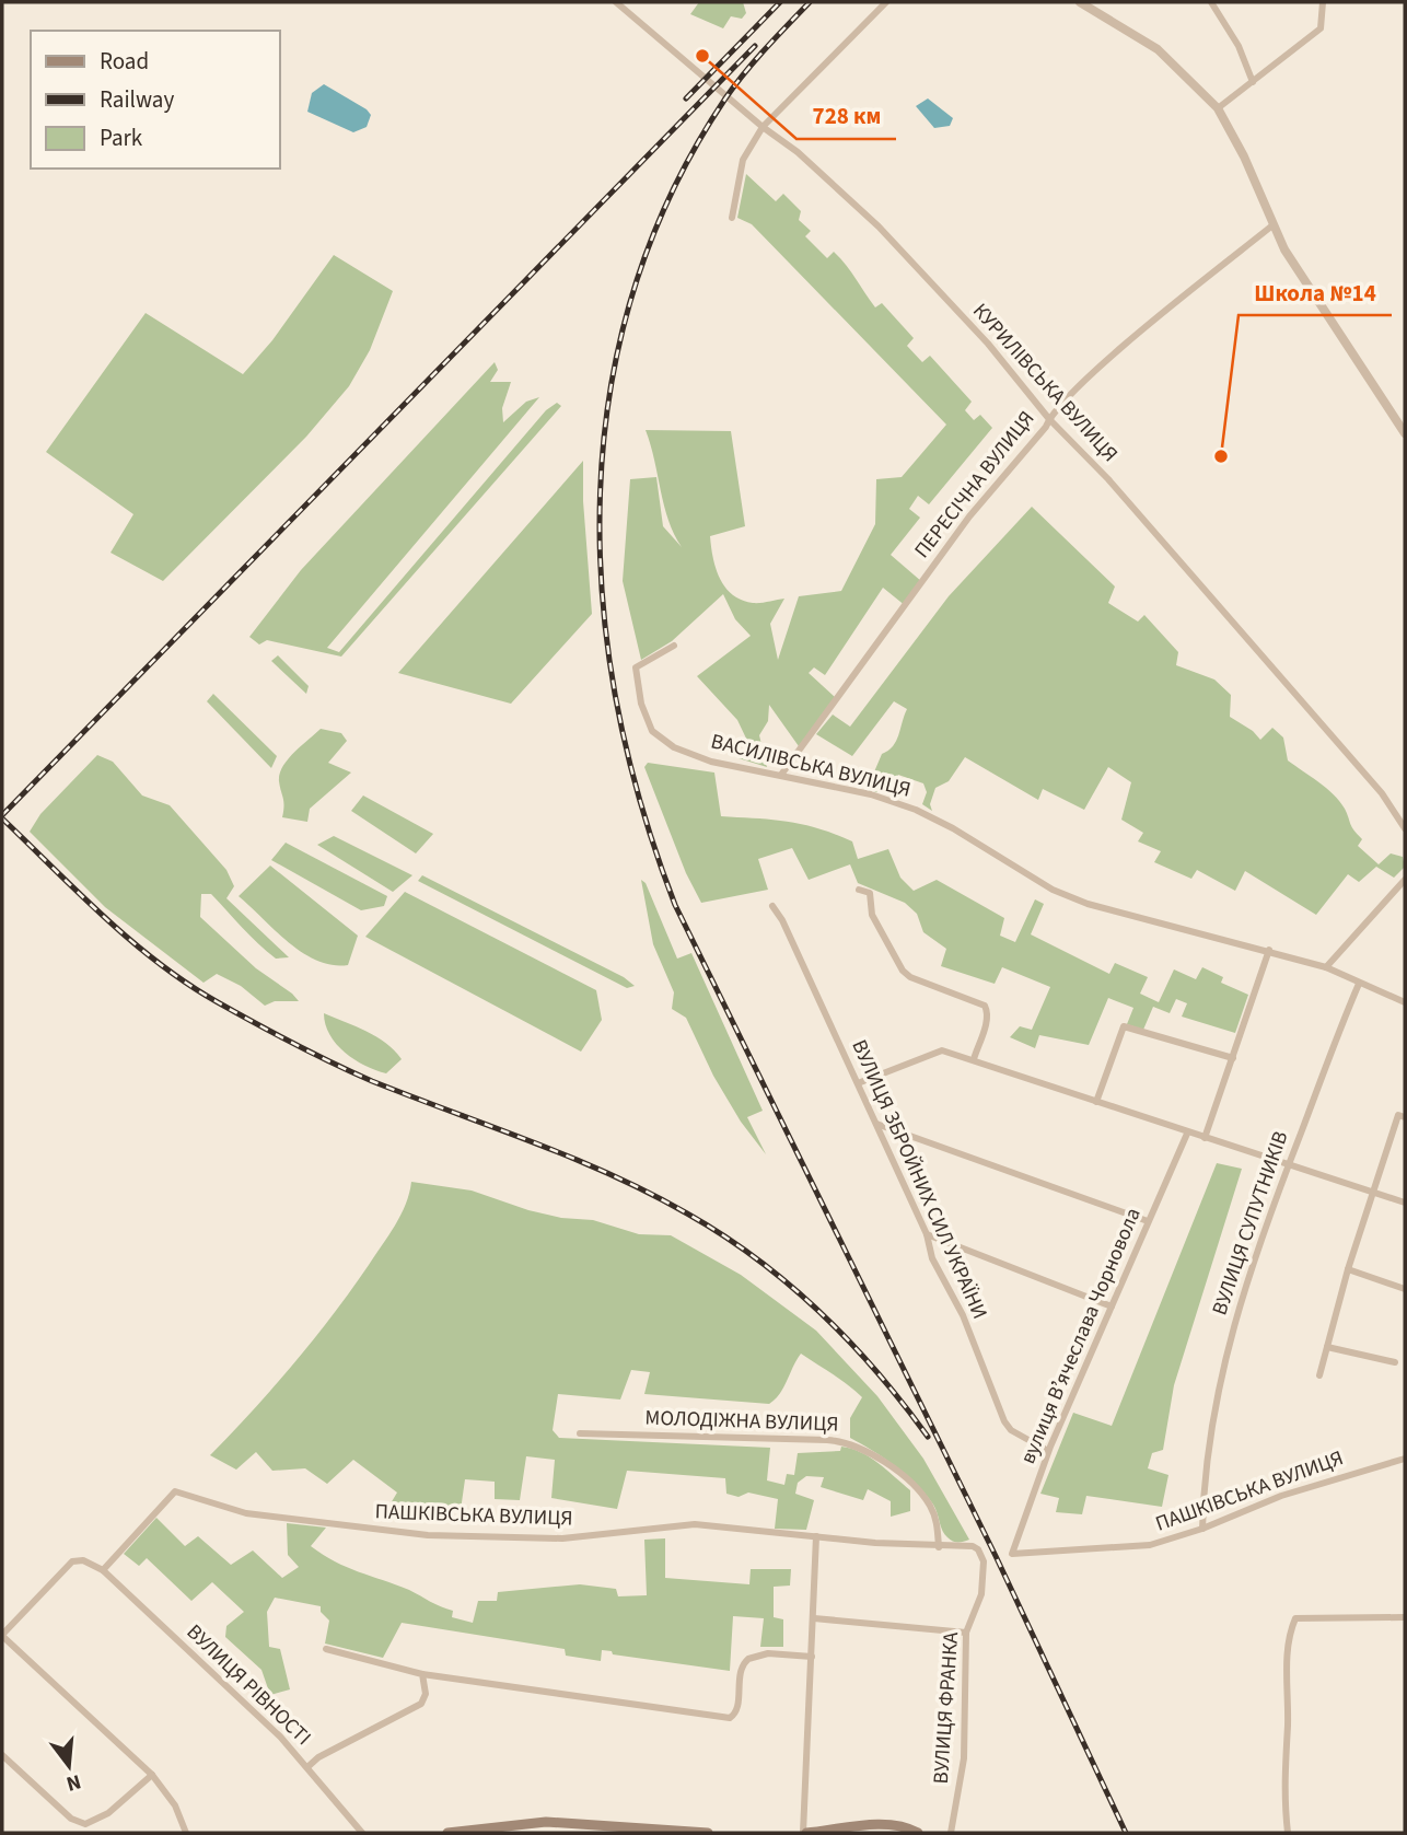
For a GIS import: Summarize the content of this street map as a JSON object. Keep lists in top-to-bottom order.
{
  "streets": {
    "street": [
      "КУРИЛІВСЬКА ВУЛИЦЯ",
      "ПЕРЕСІЧНА ВУЛИЦЯ",
      "ВАСИЛІВСЬКА ВУЛИЦЯ",
      "ВУЛИЦЯ ЗБРОЙНИХ СИЛ УКРАЇНИ",
      "ВУЛИЦЯ СУПУТНИКІВ",
      "вулиця Вʼячеслава Чорновола",
      "МОЛОДІЖНА ВУЛИЦЯ",
      "ПАШКІВСЬКА ВУЛИЦЯ",
      "ВУЛИЦЯ РІВНОСТІ",
      "ВУЛИЦЯ ФРАНКА"
    ]
  },
  "crossings": [
    ["КУРИЛІВСЬКА ВУЛИЦЯ", "ПЕРЕСІЧНА ВУЛИЦЯ"],
    ["ПЕРЕСІЧНА ВУЛИЦЯ", "ВАСИЛІВСЬКА ВУЛИЦЯ"],
    ["ВАСИЛІВСЬКА ВУЛИЦЯ", "ВУЛИЦЯ СУПУТНИКІВ"],
    ["ВУЛИЦЯ ЗБРОЙНИХ СИЛ УКРАЇНИ", "вулиця Вʼячеслава Чорновола"],
    ["ВУЛИЦЯ СУПУТНИКІВ", "ПАШКІВСЬКА ВУЛИЦЯ"],
    ["вулиця Вʼячеслава Чорновола", "ПАШКІВСЬКА ВУЛИЦЯ"],
    ["МОЛОДІЖНА ВУЛИЦЯ", "ПАШКІВСЬКА ВУЛИЦЯ"],
    ["ПАШКІВСЬКА ВУЛИЦЯ", "ВУЛИЦЯ РІВНОСТІ"],
    ["ПАШКІВСЬКА ВУЛИЦЯ", "ВУЛИЦЯ ФРАНКА"]
  ],
  "places": ["728 км", "Школа №14"],
  "legend": ["Road", "Railway", "Park"],
  "north": "bottom"
}
